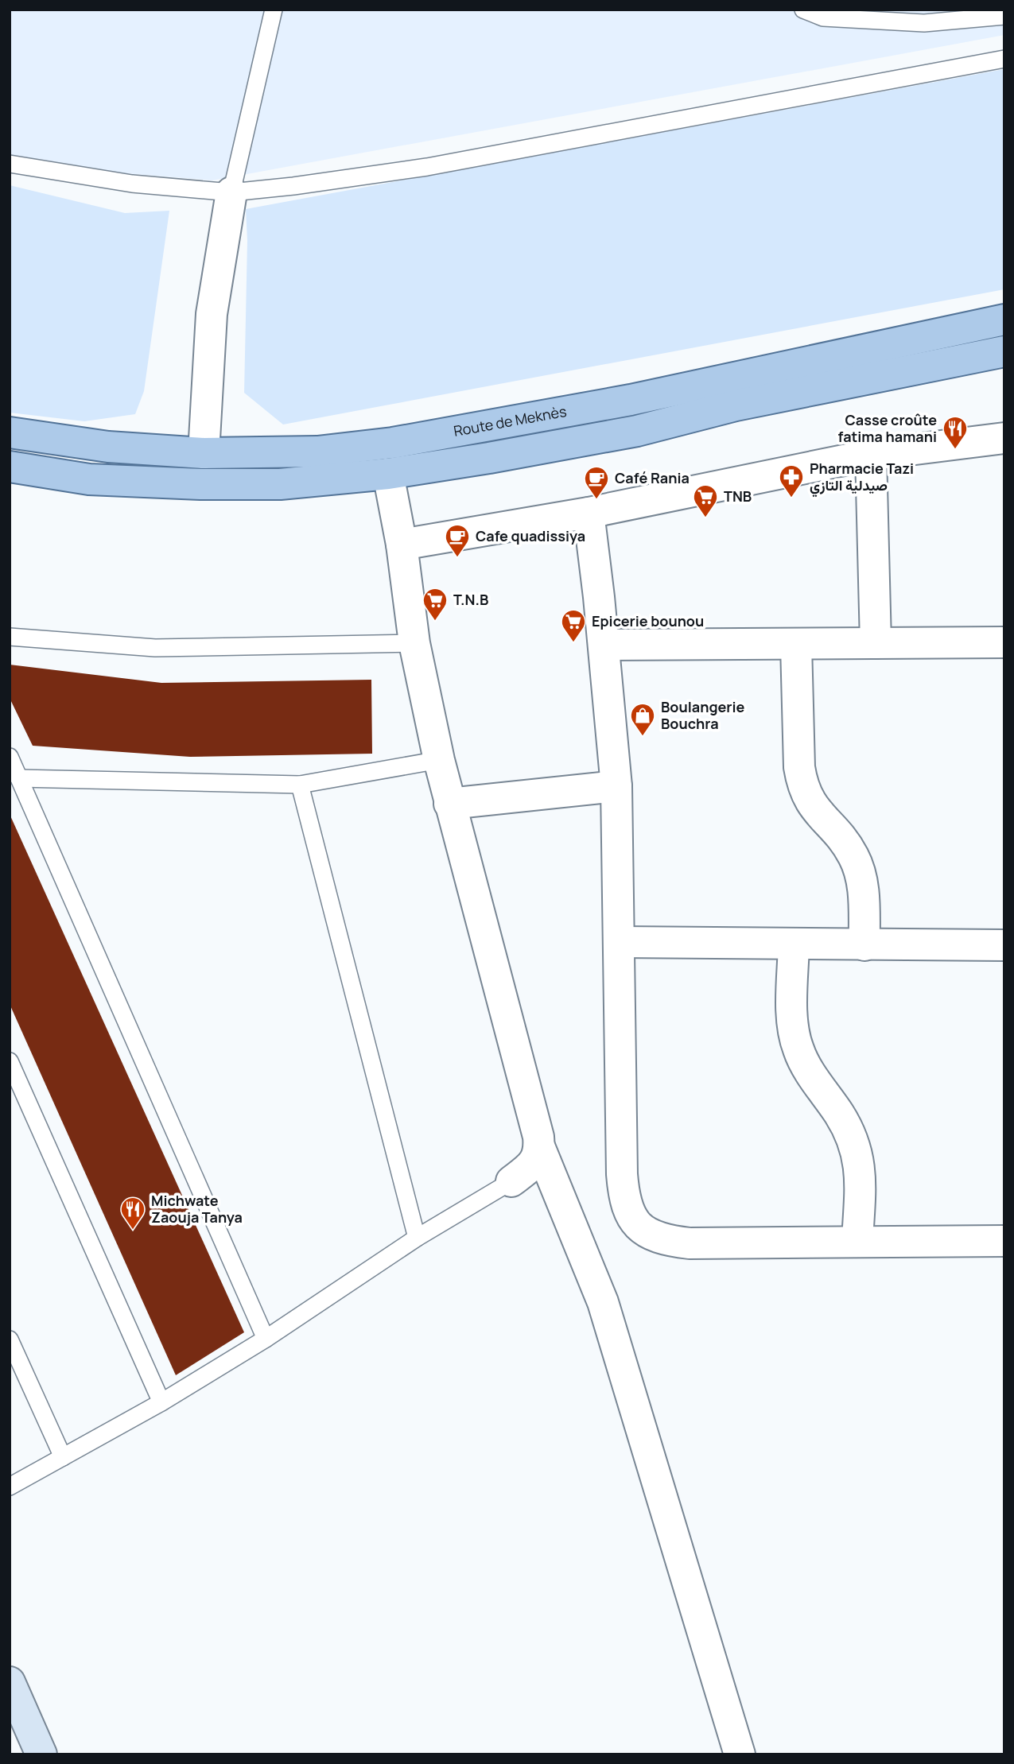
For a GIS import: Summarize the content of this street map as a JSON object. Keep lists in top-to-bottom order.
{
  "streets": {
    "main road": ["Route de Meknès"]
  },
  "places": {
    "restaurant": ["Casse croûte fatima hamani", "Michwate Zaouja Tanya"],
    "pharmacy": ["Pharmacie Tazi صيدلية التازي"],
    "cafe": ["Café Rania", "Cafe quadissiya"],
    "supermarket": ["TNB", "T.N.B", "Epicerie bounou"],
    "shop": ["Boulangerie Bouchra"]
  }
}
